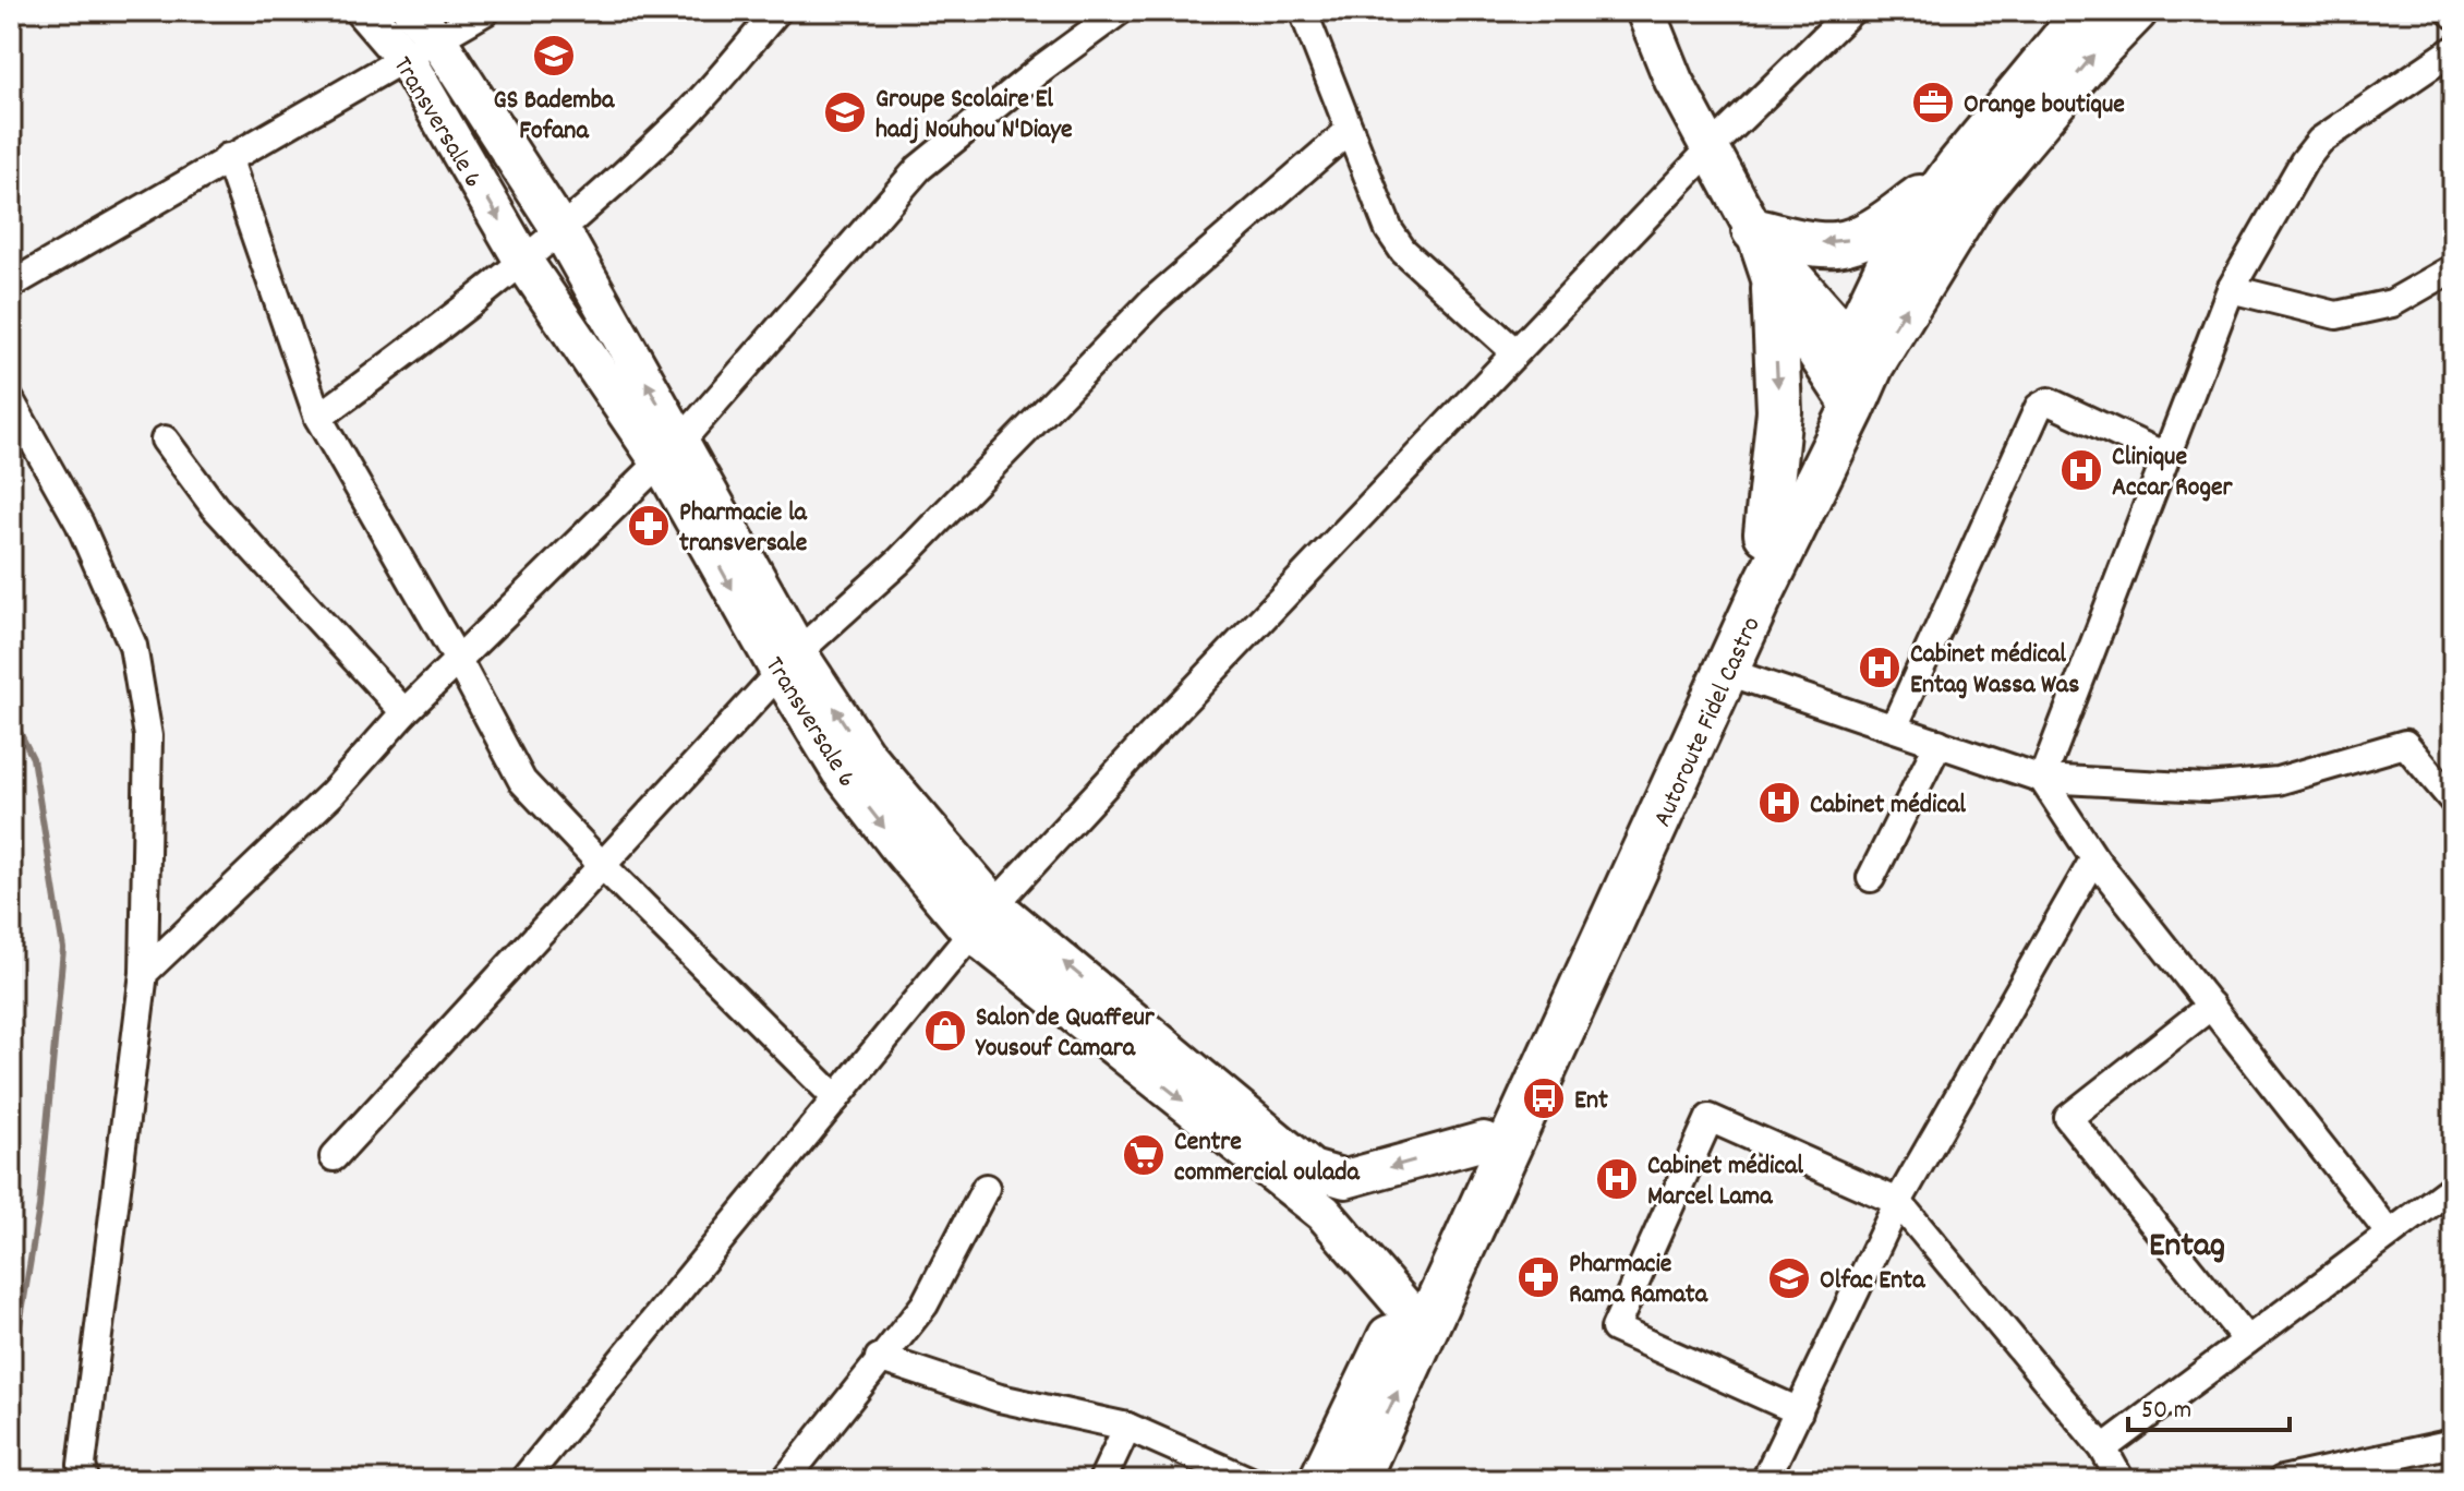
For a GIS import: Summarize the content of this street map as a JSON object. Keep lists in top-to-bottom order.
{
  "streets": {
    "highway": ["Autoroute Fidel Castro"],
    "main road": ["Transversale 6"]
  },
  "crossings": [
    ["Transversale 6", "Autoroute Fidel Castro"]
  ],
  "districts": ["Entag"],
  "places": {
    "school or university": ["GS Bademba Fofana", "Groupe Scolaire El hadj Nouhou N'Diaye", "Olfac Enta"],
    "office": ["Orange boutique"],
    "hospital": [
      "Clinique Accar Roger",
      "Cabinet médical Entag Wassa Was",
      "Cabinet médical",
      "Cabinet médical Marcel Lama"
    ],
    "pharmacy": ["Pharmacie la transversale", "Pharmacie Rama Ramata"],
    "shop": ["Salon de Quaffeur Yousouf Camara"],
    "bus stop": ["Ent"],
    "supermarket": ["Centre commercial oulada"]
  },
  "scale_bar": "50 m"
}
